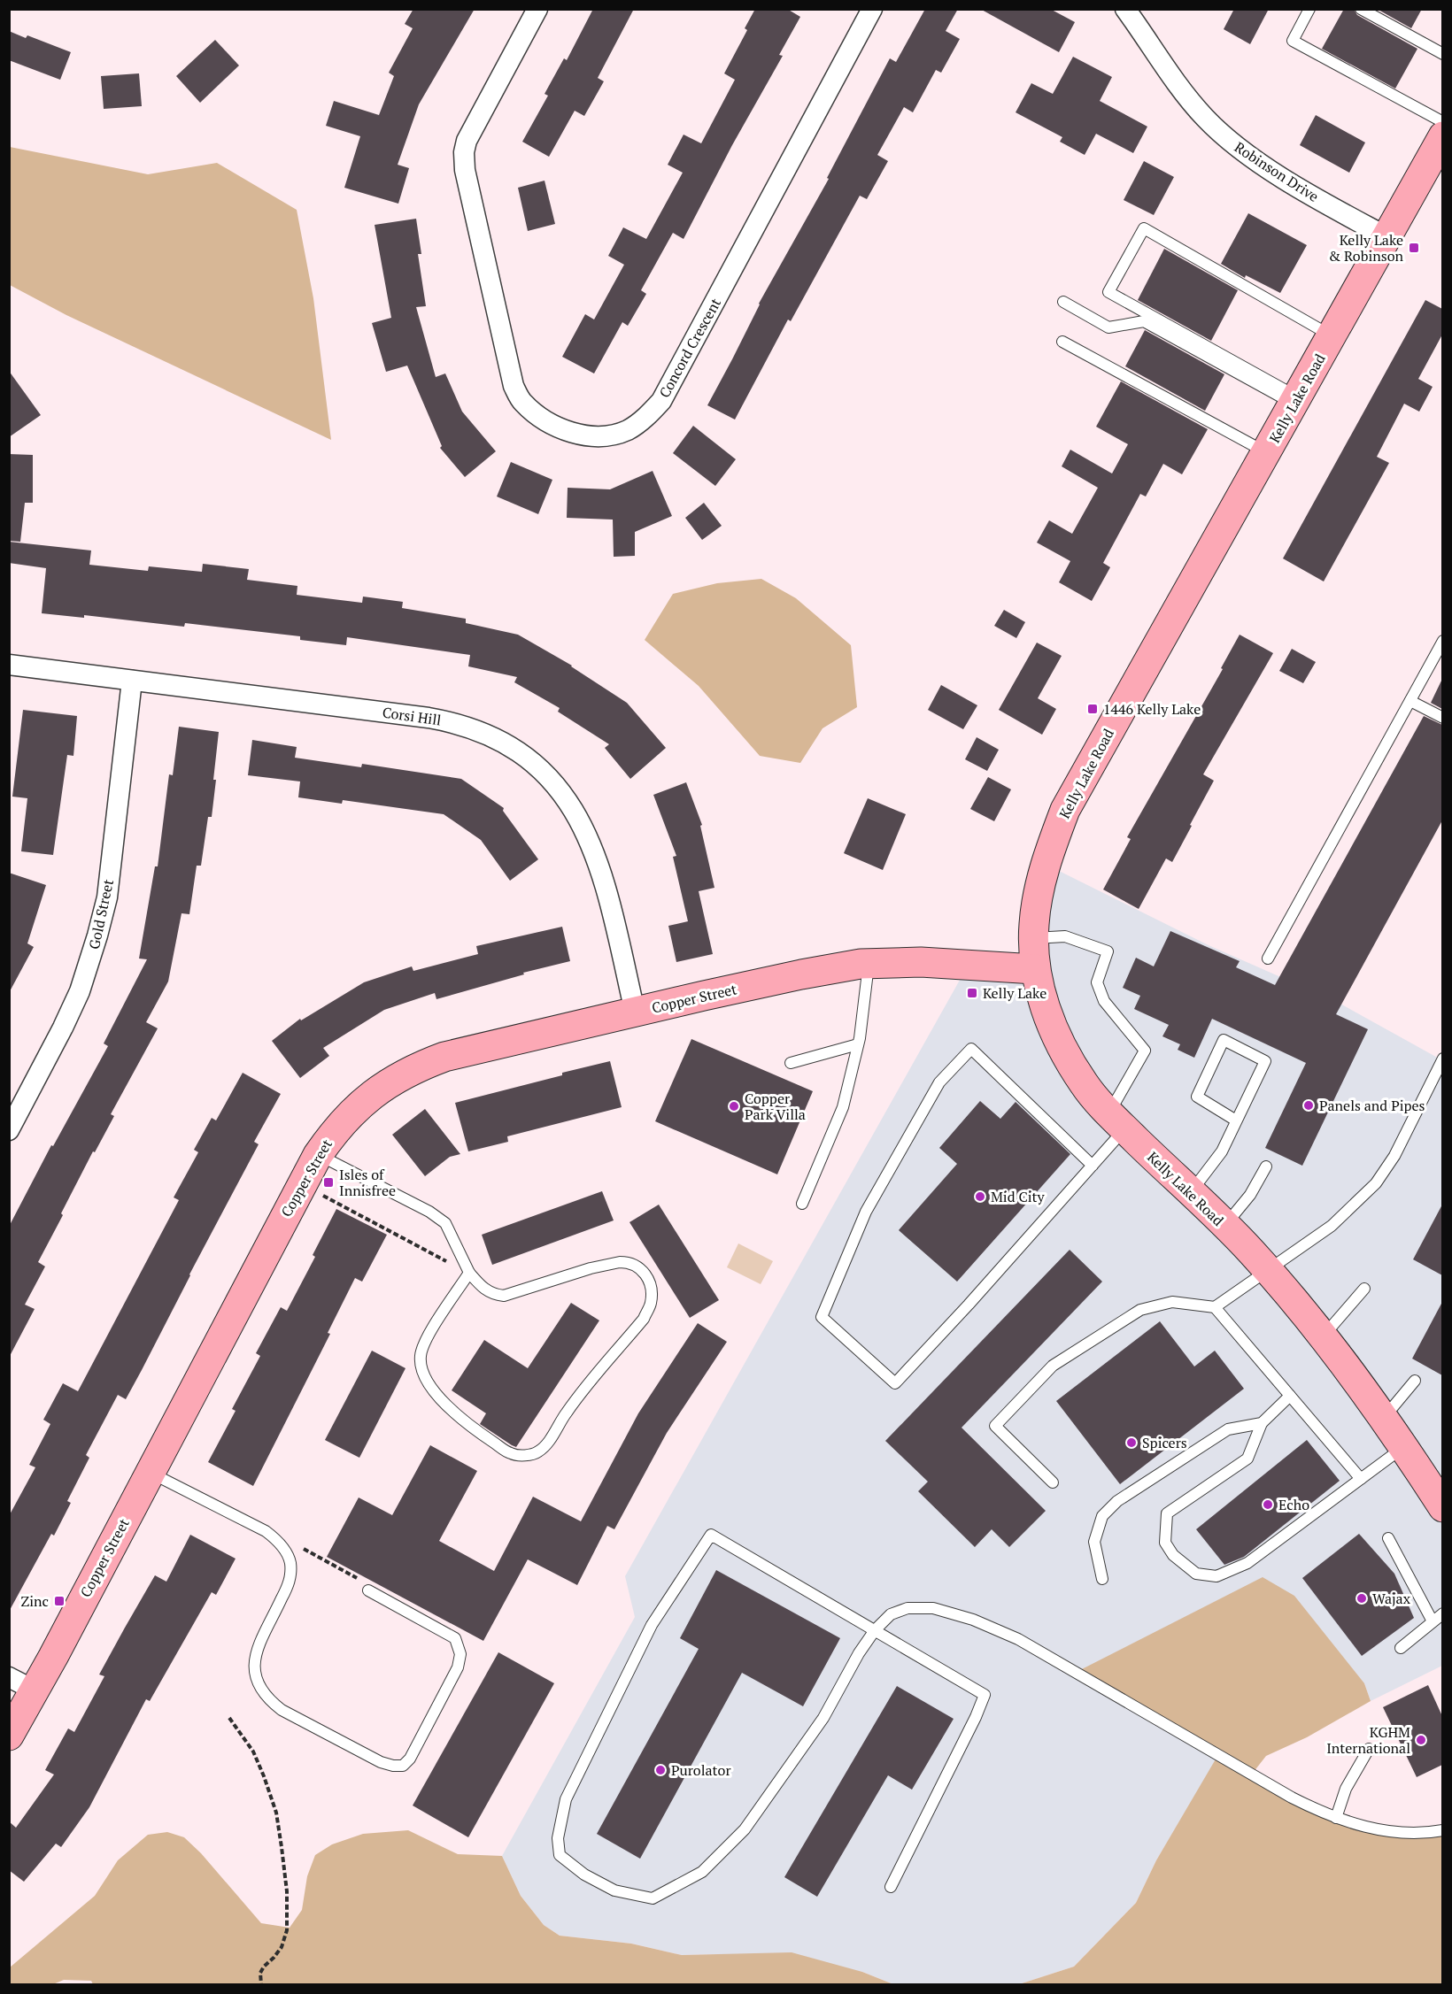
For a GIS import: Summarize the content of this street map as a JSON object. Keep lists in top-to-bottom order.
{
  "streets": {
    "street": [
      "Robinson Drive",
      "Concord Crescent",
      "Kelly Lake Road",
      "Corsi Hill",
      "Gold Street",
      "Copper Street"
    ]
  },
  "crossings": [
    ["Robinson Drive", "Kelly Lake Road"],
    ["Kelly Lake Road", "Copper Street"],
    ["Corsi Hill", "Gold Street"],
    ["Corsi Hill", "Copper Street"]
  ],
  "places": {
    "transit": [
      "Kelly Lake & Robinson",
      "1446 Kelly Lake",
      "Kelly Lake",
      "Isles of Innisfree",
      "Zinc"
    ],
    "other": [
      "Panels and Pipes",
      "Copper Park Villa",
      "Mid City",
      "Spicers",
      "Echo",
      "Wajax",
      "KGHM International",
      "Purolator"
    ]
  }
}
